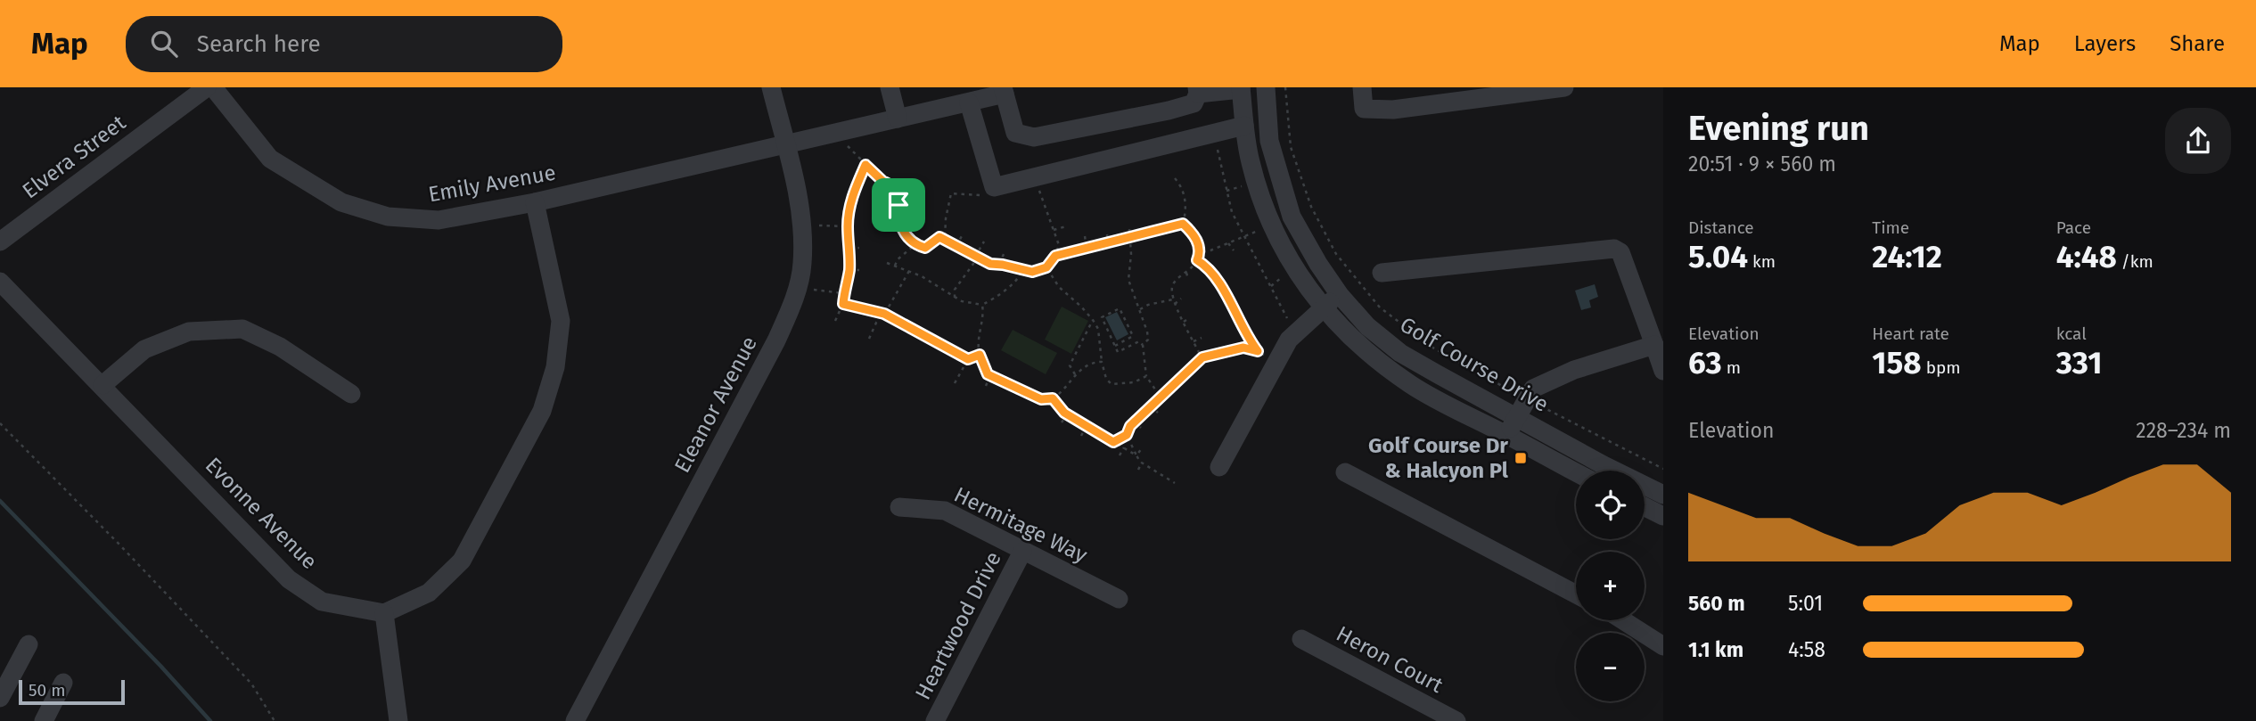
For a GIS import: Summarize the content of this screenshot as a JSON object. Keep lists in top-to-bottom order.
{
  "streets": {
    "street": [
      "Elvera Street",
      "Emily Avenue",
      "Golf Course Drive",
      "Eleanor Avenue",
      "Evonne Avenue",
      "Hermitage Way",
      "Heartwood Drive",
      "Heron Court"
    ]
  },
  "crossings": [
    ["Emily Avenue", "Eleanor Avenue"],
    ["Hermitage Way", "Heartwood Drive"]
  ],
  "places": {
    "transit": ["Golf Course Dr & Halcyon Pl"]
  },
  "scale_bar": "50 m",
  "page": {
    "header": "Map",
    "search": "Search here",
    "nav": ["Map", "Layers", "Share"],
    "heading": ["Evening run", "20:51 · 9 × 560 m"],
    "stats": [
      ["Distance", "5.04 km"],
      ["Time", "24:12"],
      ["Pace", "4:48 /km"],
      ["Elevation", "63 m"],
      ["Heart rate", "158 bpm"],
      ["kcal", "331"]
    ],
    "chart": ["Elevation", "228–234 m"],
    "map_buttons": ["+", "−"],
    "list": [
      {
        "name": "560 m",
        "note": "5:01"
      },
      {
        "name": "1.1 km",
        "note": "4:58"
      }
    ],
    "scale": "50 m"
  }
}
